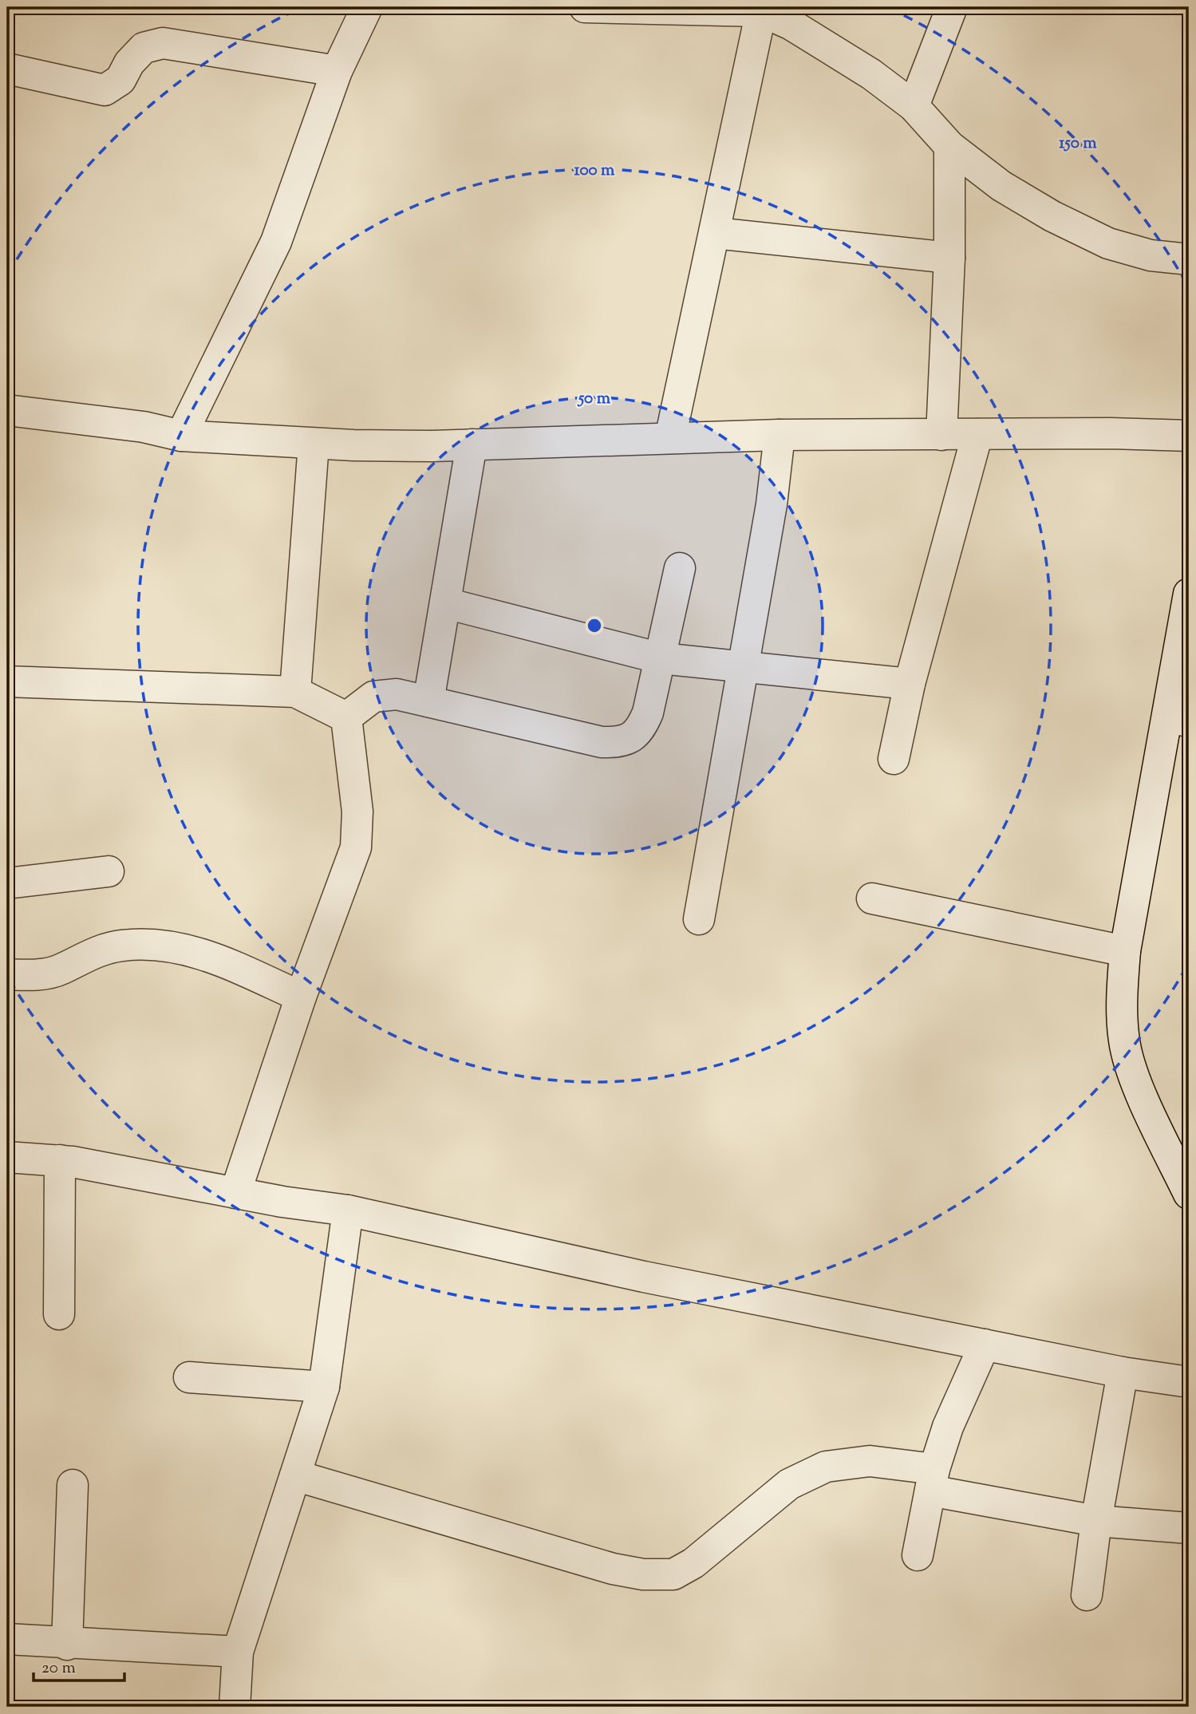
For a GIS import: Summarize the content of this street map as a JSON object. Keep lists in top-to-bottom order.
{
  "scale_bar": "20 m",
  "rings": ["150 m", "100 m", "50 m"]
}
